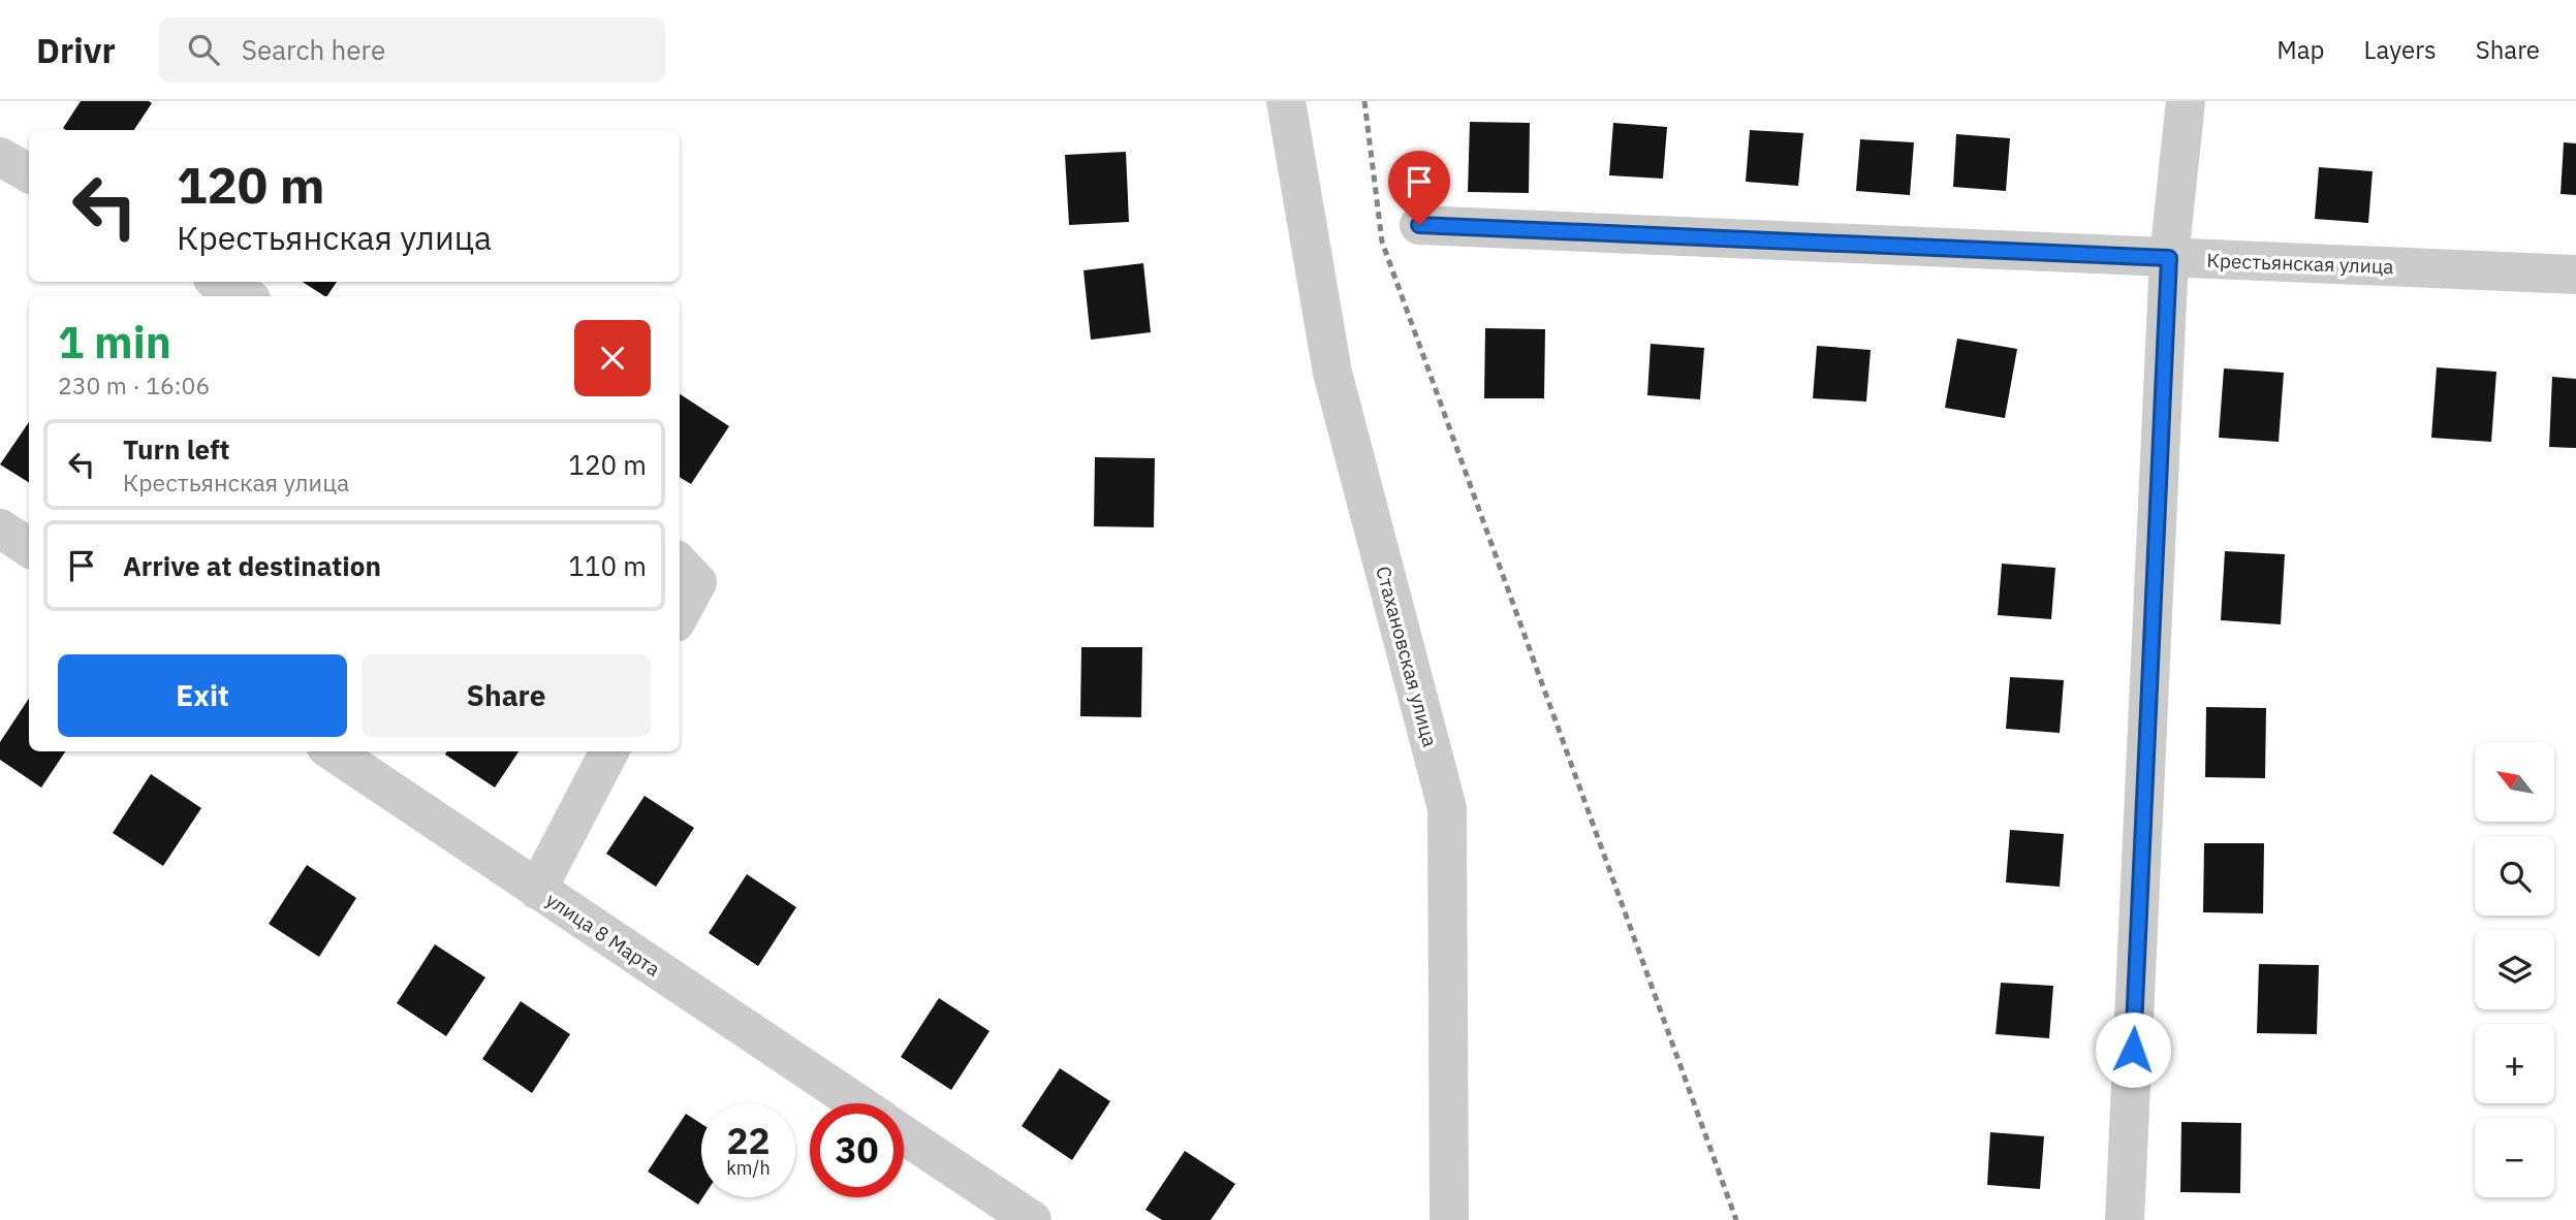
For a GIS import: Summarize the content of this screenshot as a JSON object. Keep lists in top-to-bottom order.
{
  "streets": {
    "street": ["Крестьянская улица", "Стахановская улица", "улица 8 Марта"]
  },
  "north": "top left",
  "page": {
    "header": "Drivr",
    "search": "Search here",
    "nav": ["Map", "Layers", "Share"],
    "turn": ["120 m", "Крестьянская улица"],
    "heading": ["1 min", "230 m · 16:06"],
    "list": [
      {
        "name": "Turn left",
        "note": "Крестьянская улица",
        "value": "120 m"
      },
      {
        "name": "Arrive at destination",
        "value": "110 m"
      }
    ],
    "buttons": ["Exit", "Share"],
    "map_buttons": ["+", "−"],
    "speed": "22 km/h",
    "limit": "30"
  }
}
